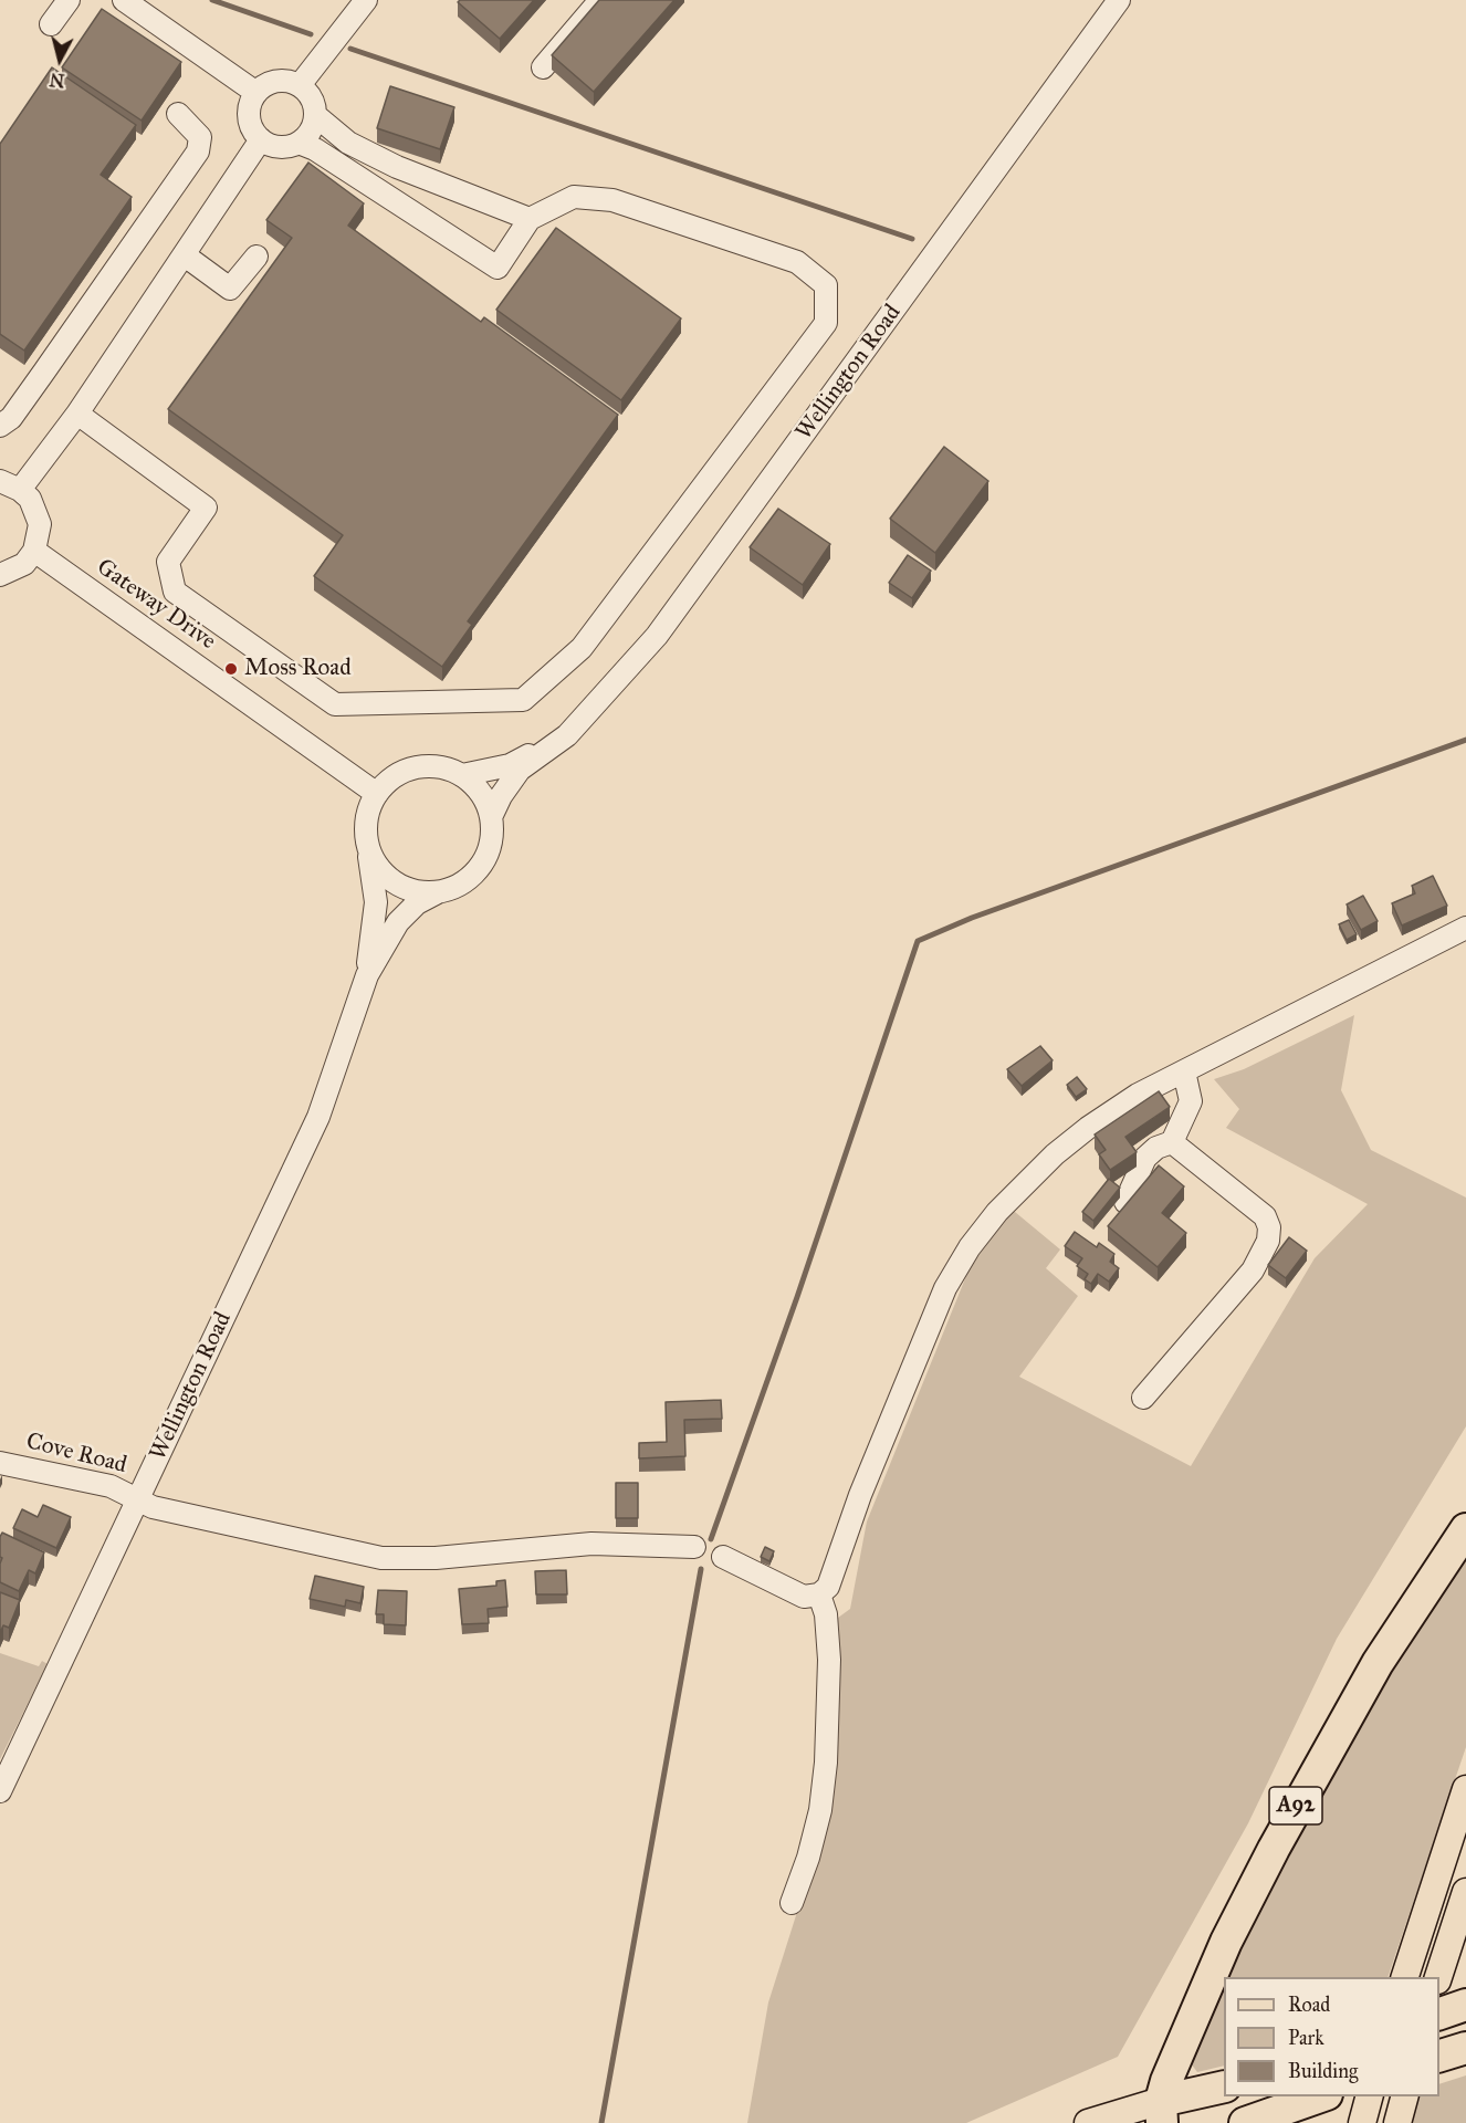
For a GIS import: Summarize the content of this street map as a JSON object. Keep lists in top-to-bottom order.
{
  "streets": {
    "highway": ["A92"],
    "street": ["Wellington Road", "Gateway Drive", "Cove Road"]
  },
  "crossings": [
    ["Wellington Road", "Gateway Drive"],
    ["Wellington Road", "Cove Road"]
  ],
  "places": ["Moss Road"],
  "legend": ["Road", "Park", "Building"],
  "north": "bottom"
}
